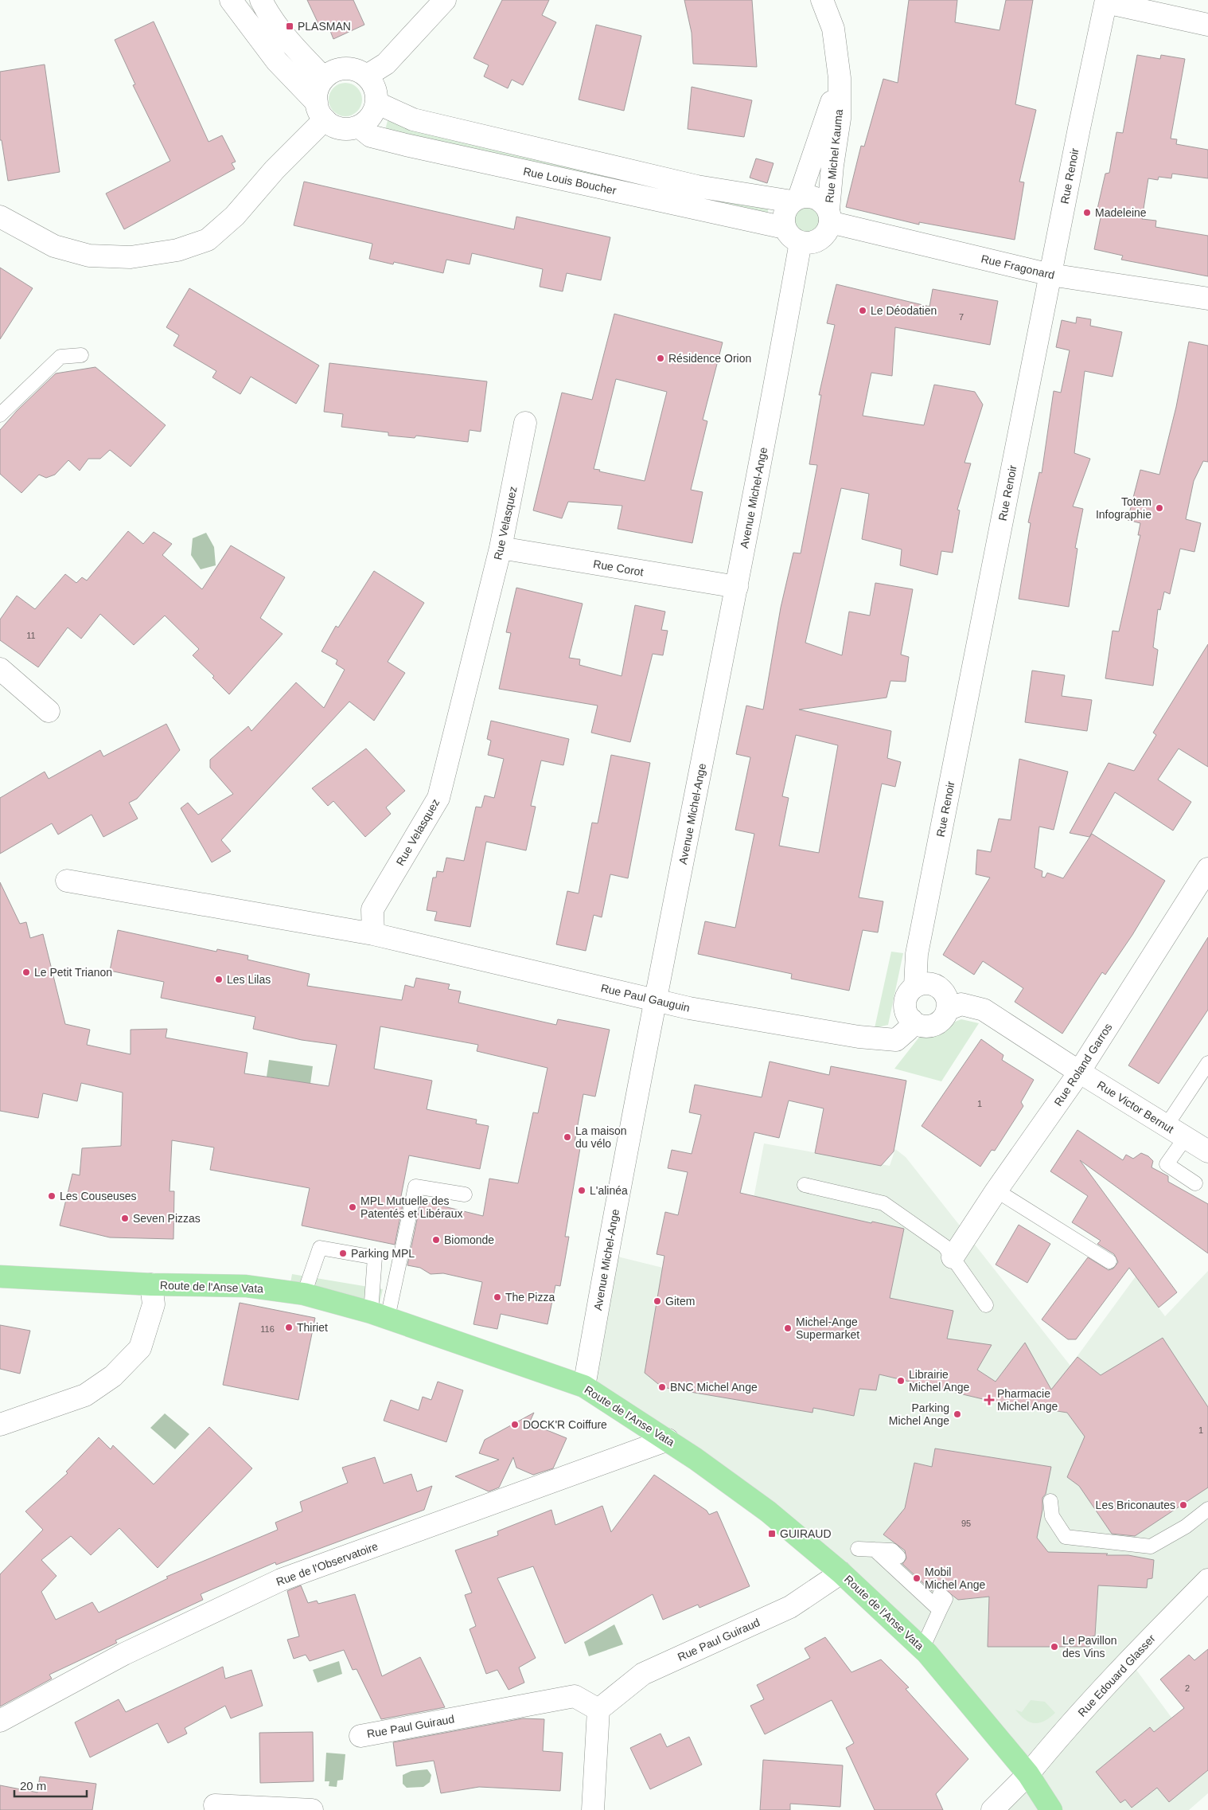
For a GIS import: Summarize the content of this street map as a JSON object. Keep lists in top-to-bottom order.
{
  "streets": {
    "main road": ["Route de l'Anse Vata"],
    "street": [
      "Rue Michel Kauma",
      "Rue Renoir",
      "Rue Louis Boucher",
      "Rue Fragonard",
      "Avenue Michel-Ange",
      "Rue Velasquez",
      "Rue Corot",
      "Rue Paul Gauguin",
      "Rue Roland Garros",
      "Rue Victor Bernut",
      "Rue de l'Observatoire",
      "Rue Paul Guiraud",
      "Rue Edouard Glasser"
    ]
  },
  "crossings": [
    ["Rue Michel Kauma", "Rue Louis Boucher"],
    ["Rue Michel Kauma", "Rue Fragonard"],
    ["Rue Michel Kauma", "Avenue Michel-Ange"],
    ["Rue Renoir", "Rue Fragonard"],
    ["Rue Renoir", "Rue Paul Gauguin"],
    ["Rue Renoir", "Rue Victor Bernut"],
    ["Rue Louis Boucher", "Rue Fragonard"],
    ["Rue Louis Boucher", "Avenue Michel-Ange"],
    ["Rue Fragonard", "Avenue Michel-Ange"],
    ["Avenue Michel-Ange", "Rue Corot"],
    ["Avenue Michel-Ange", "Rue Paul Gauguin"],
    ["Avenue Michel-Ange", "Route de l'Anse Vata"],
    ["Rue Velasquez", "Rue Corot"],
    ["Rue Velasquez", "Rue Paul Gauguin"],
    ["Rue Paul Gauguin", "Rue Victor Bernut"],
    ["Rue Roland Garros", "Rue Victor Bernut"],
    ["Route de l'Anse Vata", "Rue de l'Observatoire"],
    ["Route de l'Anse Vata", "Rue Paul Guiraud"],
    ["Route de l'Anse Vata", "Rue Edouard Glasser"]
  ],
  "places": {
    "transit": ["PLASMAN", "GUIRAUD"],
    "other": [
      "Madeleine",
      "Le Déodatien",
      "Résidence Orion",
      "Totem Infographie",
      "Le Petit Trianon",
      "Les Lilas",
      "La maison du vélo",
      "L'alinéa",
      "Les Couseuses",
      "MPL Mutuelle des Patentés et Libéraux",
      "Seven Pizzas",
      "Biomonde",
      "Parking MPL",
      "The Pizza",
      "Gitem",
      "Thiriet",
      "Michel-Ange Supermarket",
      "Librairie Michel Ange",
      "BNC Michel Ange",
      "Parking Michel Ange",
      "DOCK'R Coiffure",
      "Les Briconautes",
      "Mobil Michel Ange",
      "Le Pavillon des Vins"
    ],
    "health": ["Pharmacie Michel Ange"]
  },
  "house_numbers": [
    "7",
    "11",
    "1",
    "116",
    "1",
    "95",
    "2"
  ],
  "scale_bar": "20 m"
}
